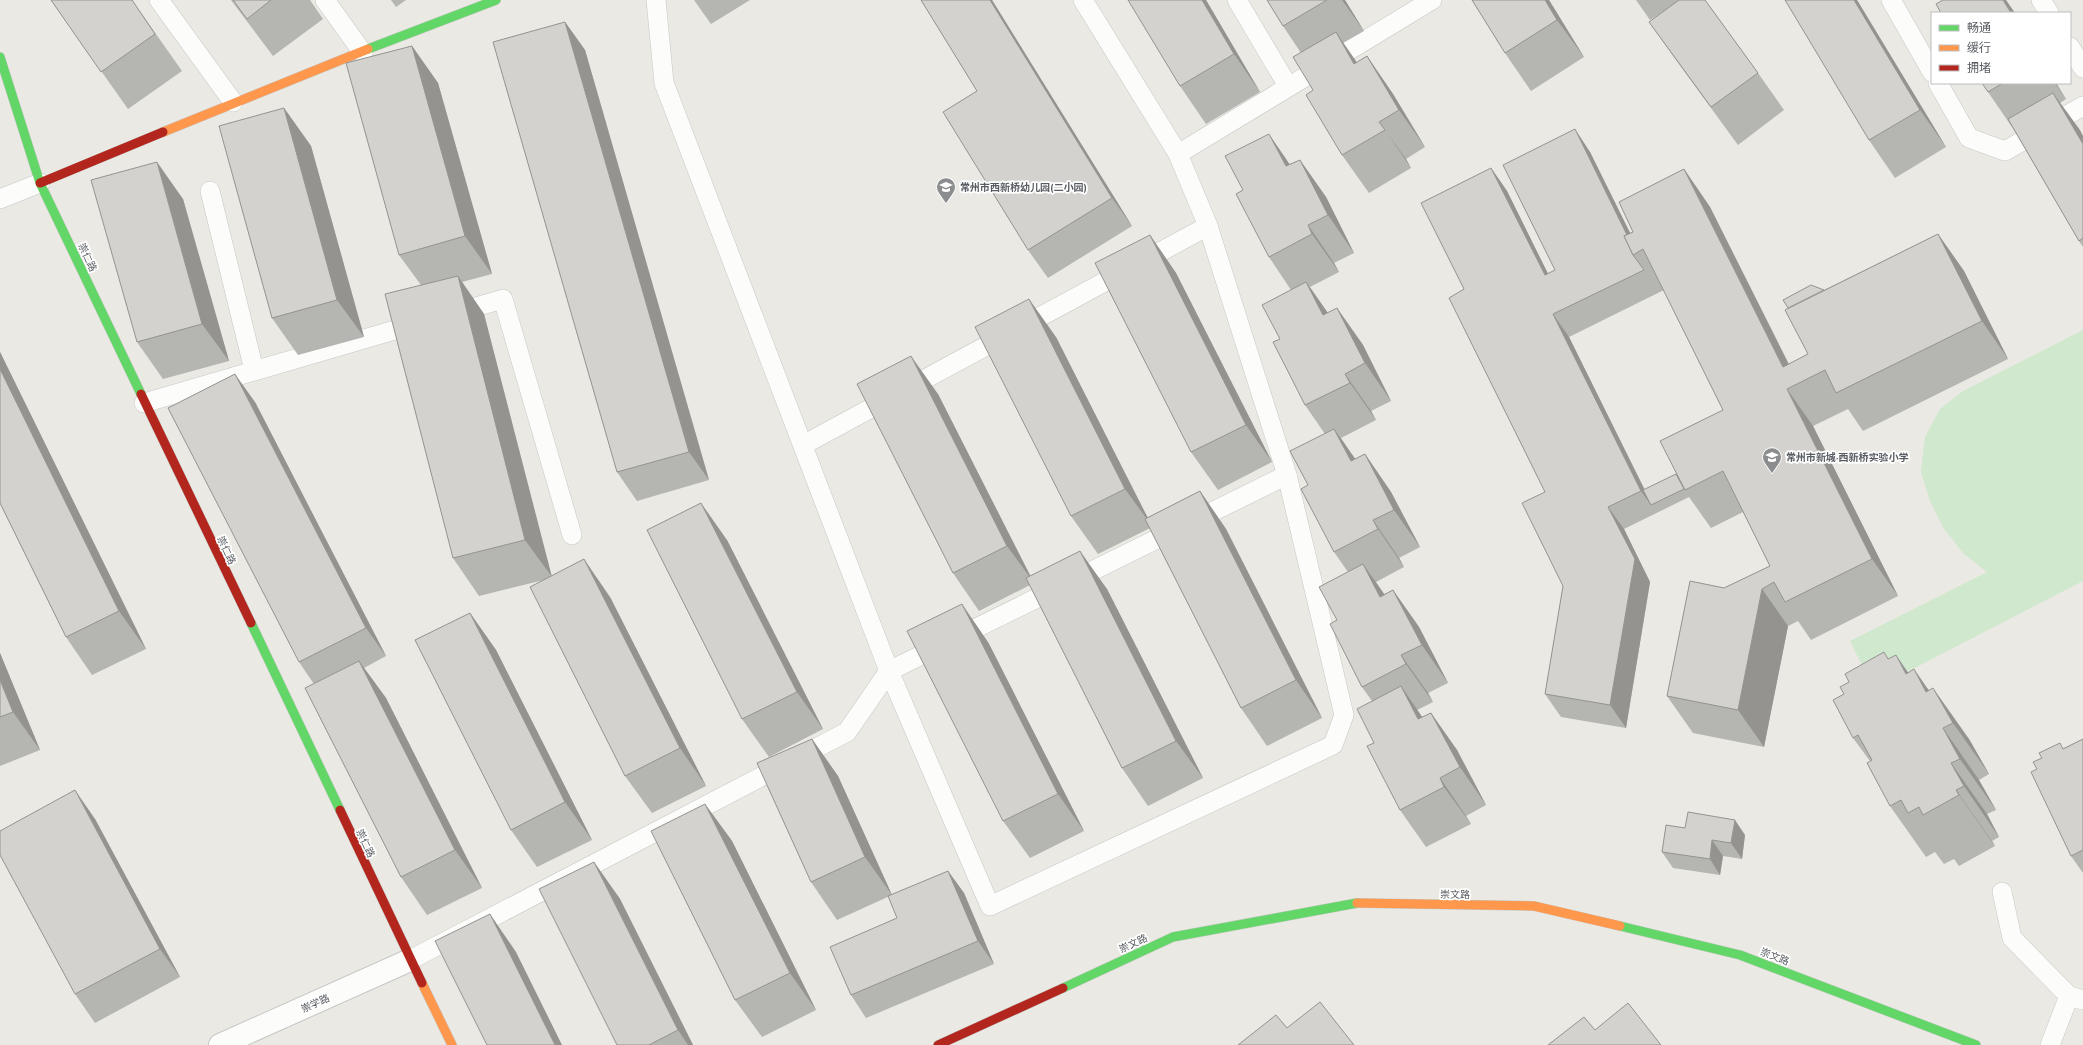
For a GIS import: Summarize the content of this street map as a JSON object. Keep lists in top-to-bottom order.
{
  "streets": {
    "street": ["崇仁路", "崇文路", "崇学路"]
  },
  "crossings": [
    ["崇仁路", "崇学路"]
  ],
  "places": {
    "school or university": ["常州市西新桥幼儿园(二小园)", "常州市新城·西新桥实验小学"]
  },
  "legend": ["畅通", "缓行", "拥堵"]
}
